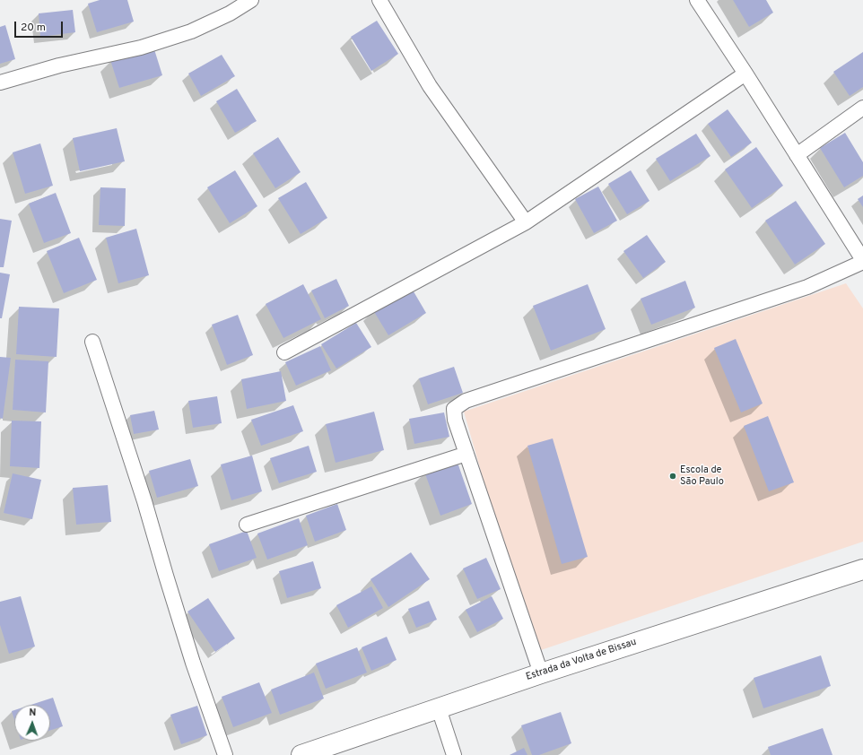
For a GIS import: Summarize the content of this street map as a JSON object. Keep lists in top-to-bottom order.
{
  "streets": {
    "main road": ["Estrada da Volta de Bissau"]
  },
  "places": ["Escola de São Paulo"],
  "scale_bar": "20 m",
  "north": "top"
}
